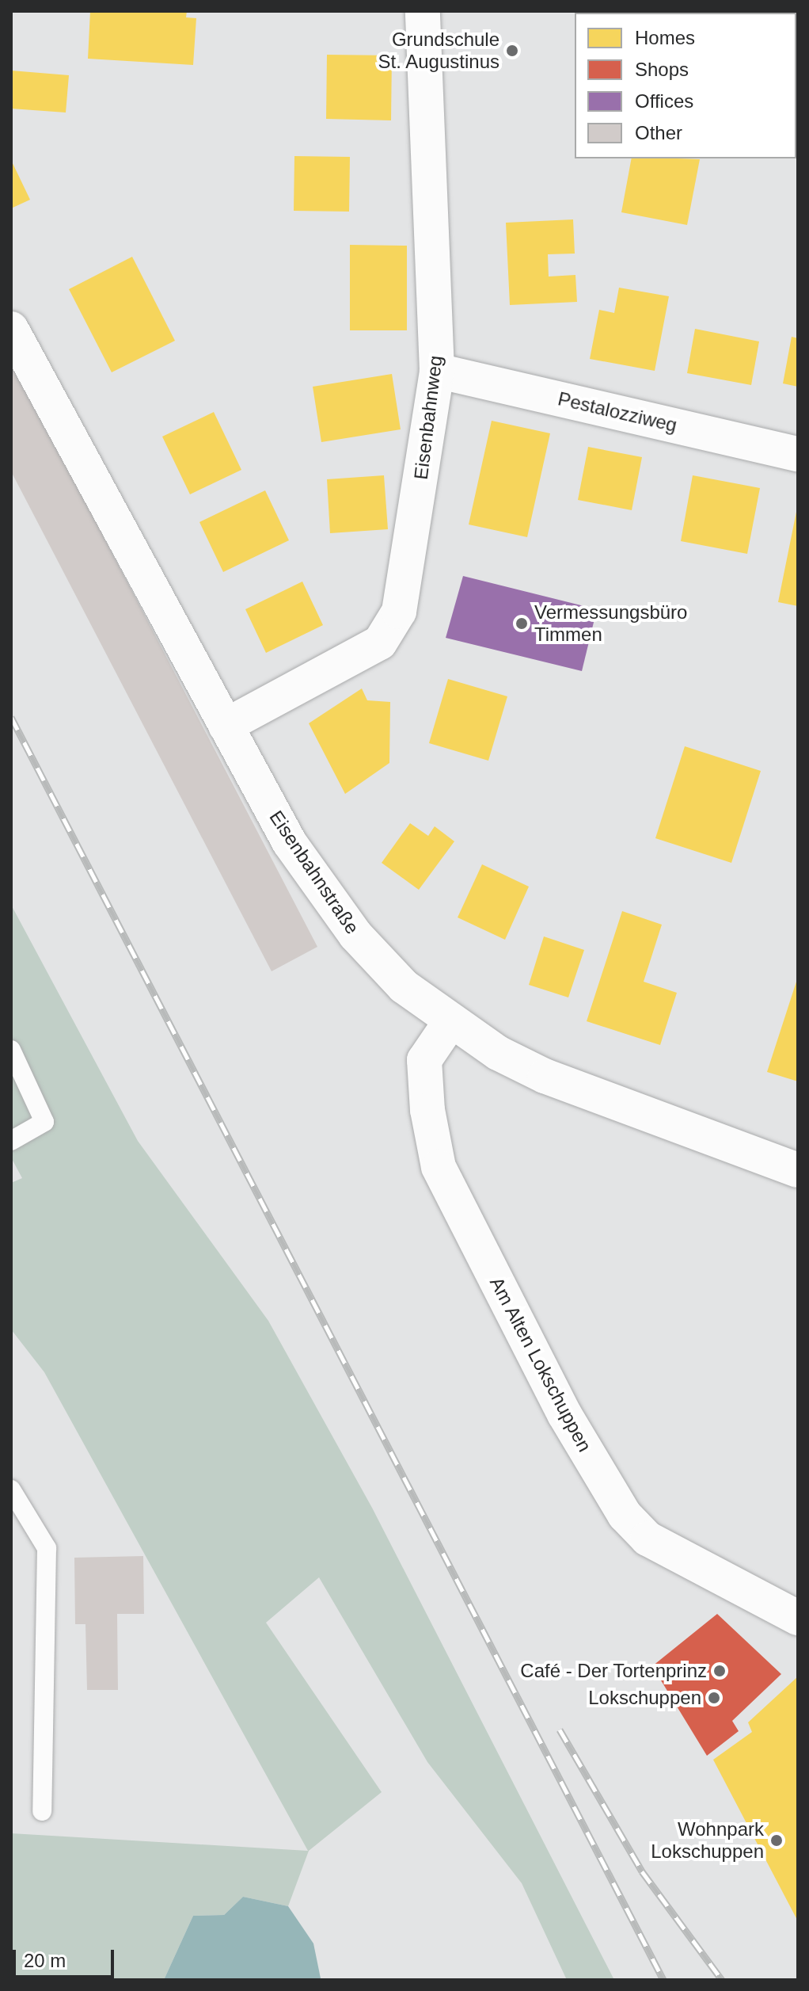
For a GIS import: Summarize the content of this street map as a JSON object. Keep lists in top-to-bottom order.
{
  "streets": {
    "street": [
      "Pestalozziweg",
      "Eisenbahnweg",
      "Eisenbahnstraße",
      "Am Alten Lokschuppen"
    ]
  },
  "crossings": [
    ["Pestalozziweg", "Eisenbahnweg"],
    ["Eisenbahnweg", "Eisenbahnstraße"],
    ["Eisenbahnstraße", "Am Alten Lokschuppen"]
  ],
  "places": [
    "Grundschule St. Augustinus",
    "Vermessungsbüro Timmen",
    "Café - Der Tortenprinz",
    "Lokschuppen",
    "Wohnpark Lokschuppen"
  ],
  "legend": [
    "Homes",
    "Shops",
    "Offices",
    "Other"
  ],
  "scale_bar": "20 m"
}
